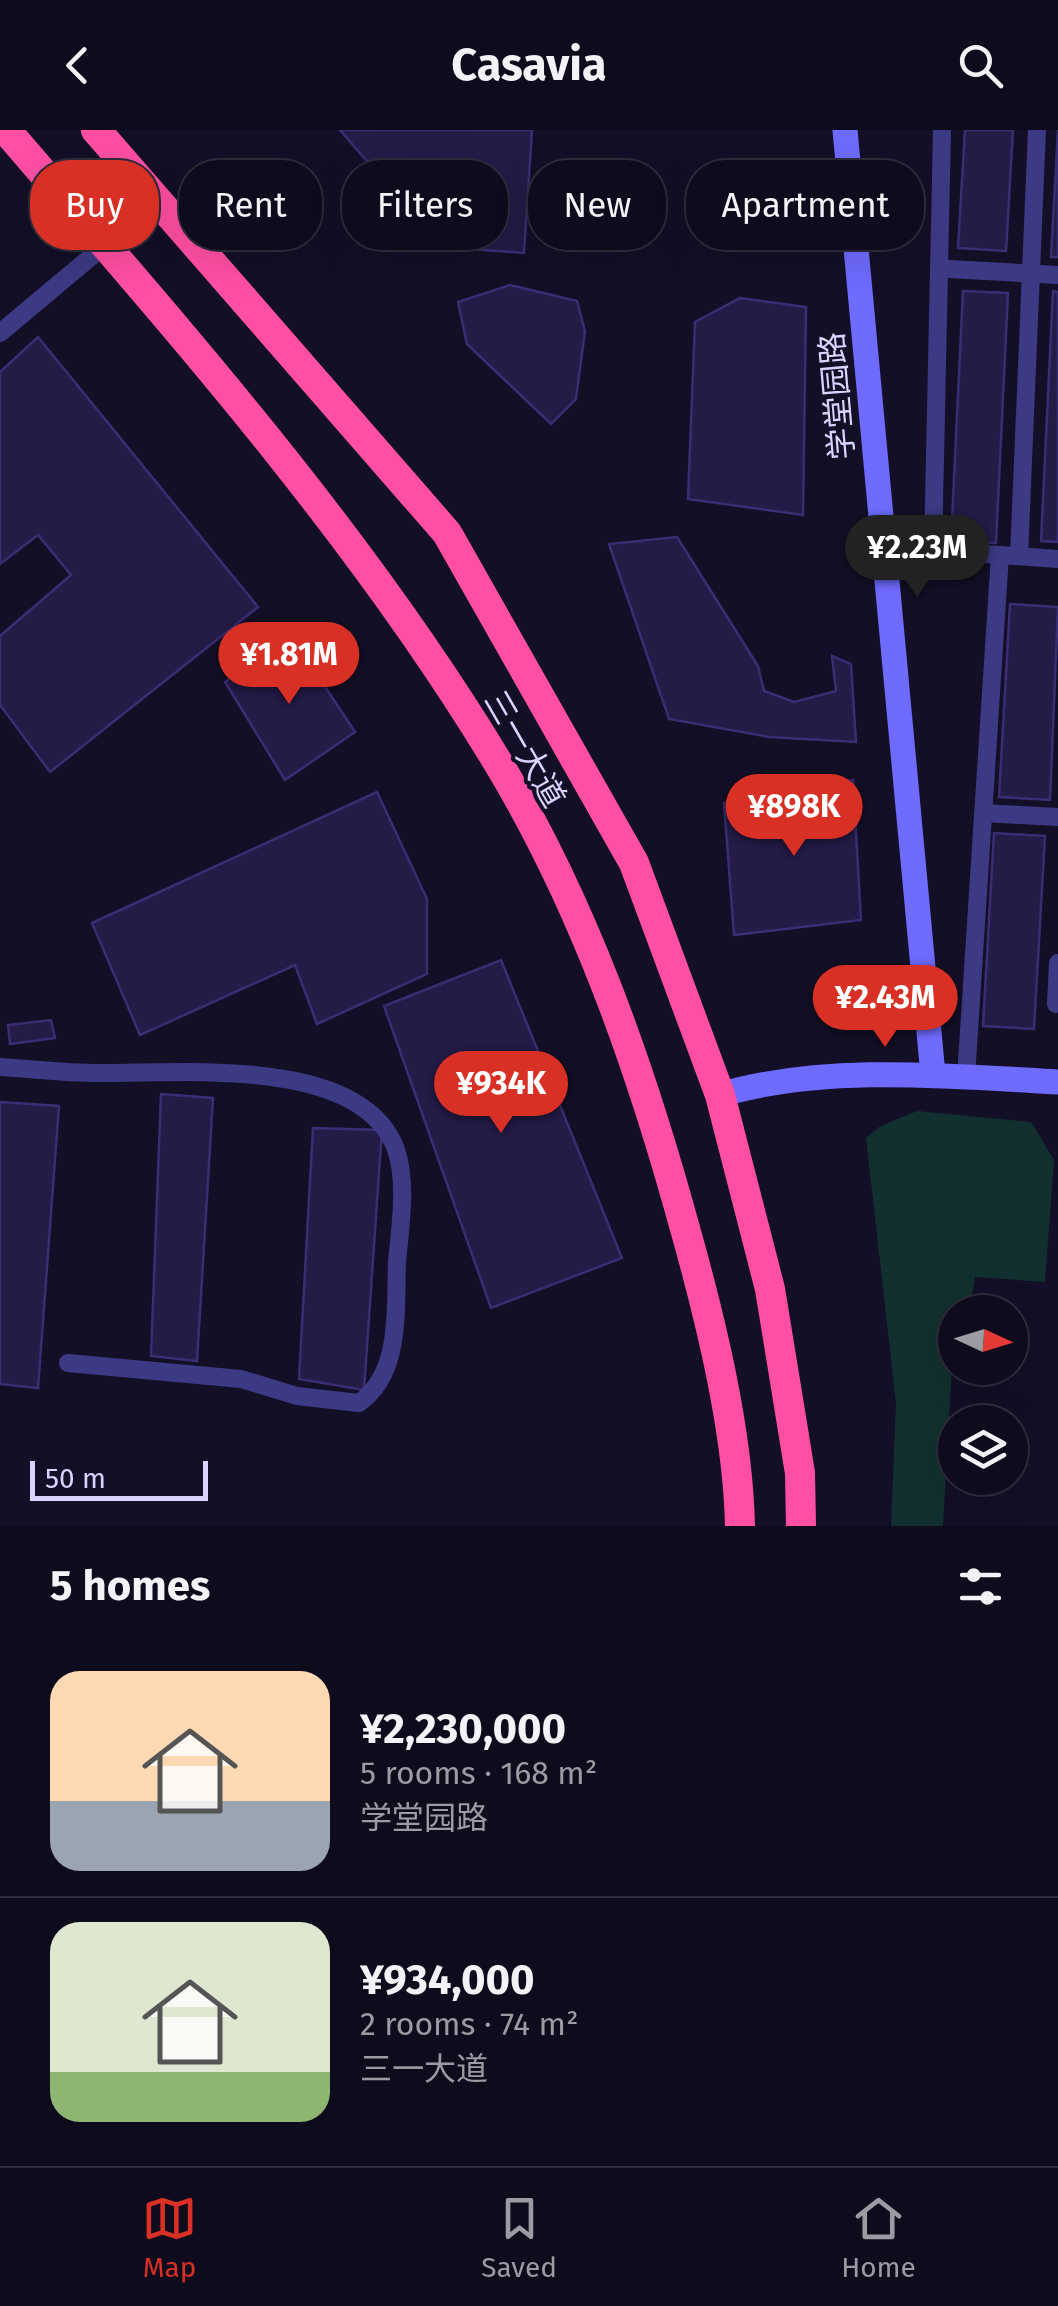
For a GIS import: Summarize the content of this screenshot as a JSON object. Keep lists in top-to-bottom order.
{
  "streets": {
    "highway": ["三一大道"],
    "street": ["学堂园路"]
  },
  "scale_bar": "50 m",
  "north": "right",
  "page": {
    "header": "Casavia",
    "chip": [
      "Buy",
      "Rent",
      "Filters",
      "New",
      "Apartment"
    ],
    "price": [
      "¥2.23M",
      "¥1.81M",
      "¥898K",
      "¥2.43M",
      "¥934K"
    ],
    "scale": "50 m",
    "heading": "5 homes",
    "list": [
      {
        "name": "¥2,230,000",
        "note": "5 rooms · 168 m² · 学堂园路"
      },
      {
        "name": "¥934,000",
        "note": "2 rooms · 74 m² · 三一大道"
      }
    ],
    "tabs": ["Map", "Saved", "Home"]
  }
}
